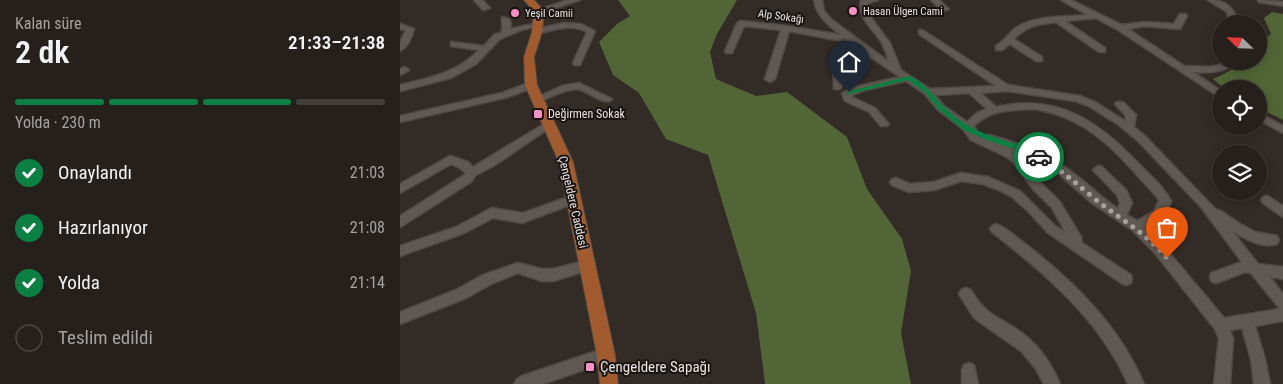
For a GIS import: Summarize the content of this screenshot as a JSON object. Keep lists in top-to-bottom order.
{
  "streets": {
    "main road": ["Çengeldere Caddesi"],
    "street": ["Alp Sokağı"]
  },
  "places": {
    "other": ["Hasan Ülgen Cami", "Yeşil Camii"],
    "transit": ["Değirmen Sokak", "Çengeldere Sapağı"]
  },
  "north": "top left",
  "page": {
    "heading": ["2 dk", "Kalan süre", "21:33–21:38"],
    "bar": "Yolda · 230 m",
    "list": [
      ["Onaylandı", "21:03"],
      ["Hazırlanıyor", "21:08"],
      ["Yolda", "21:14"],
      "Teslim edildi"
    ]
  }
}
